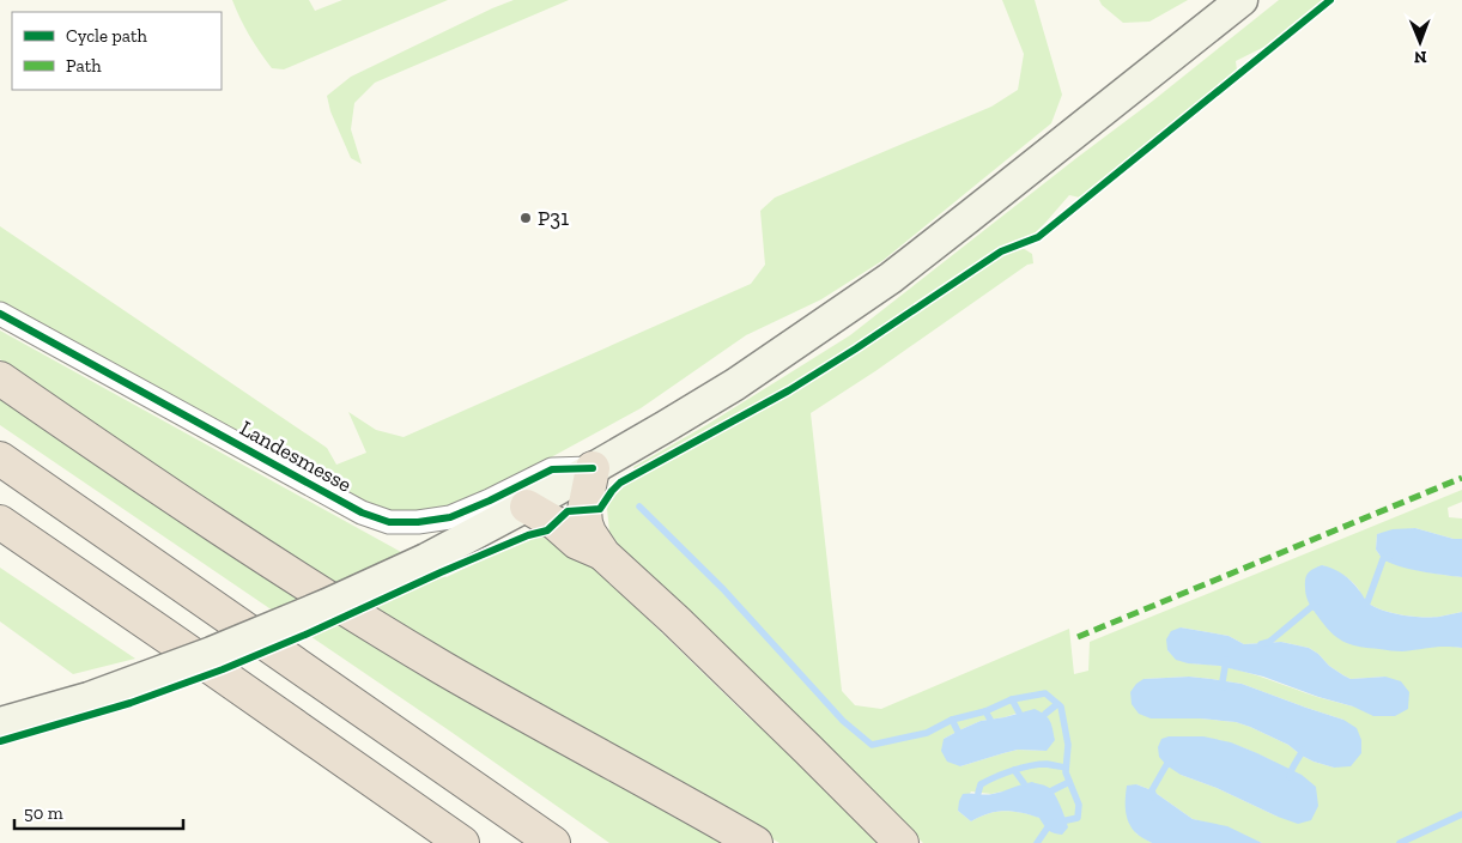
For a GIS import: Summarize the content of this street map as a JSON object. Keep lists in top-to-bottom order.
{
  "streets": {
    "street": ["Landesmesse"]
  },
  "places": ["P31"],
  "legend": ["Cycle path", "Path"],
  "scale_bar": "50 m",
  "north": "bottom"
}
